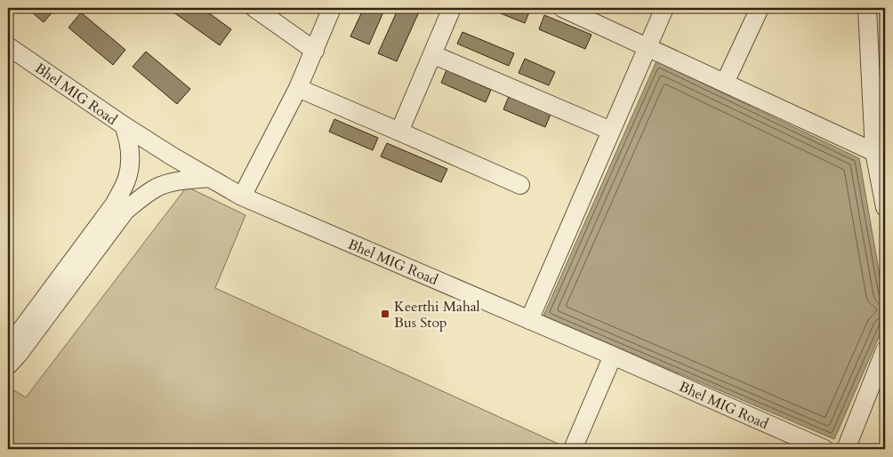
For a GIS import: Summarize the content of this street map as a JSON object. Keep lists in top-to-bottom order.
{
  "streets": {
    "street": ["Bhel MIG Road"]
  },
  "places": {
    "transit": ["Keerthi Mahal Bus Stop"]
  }
}
